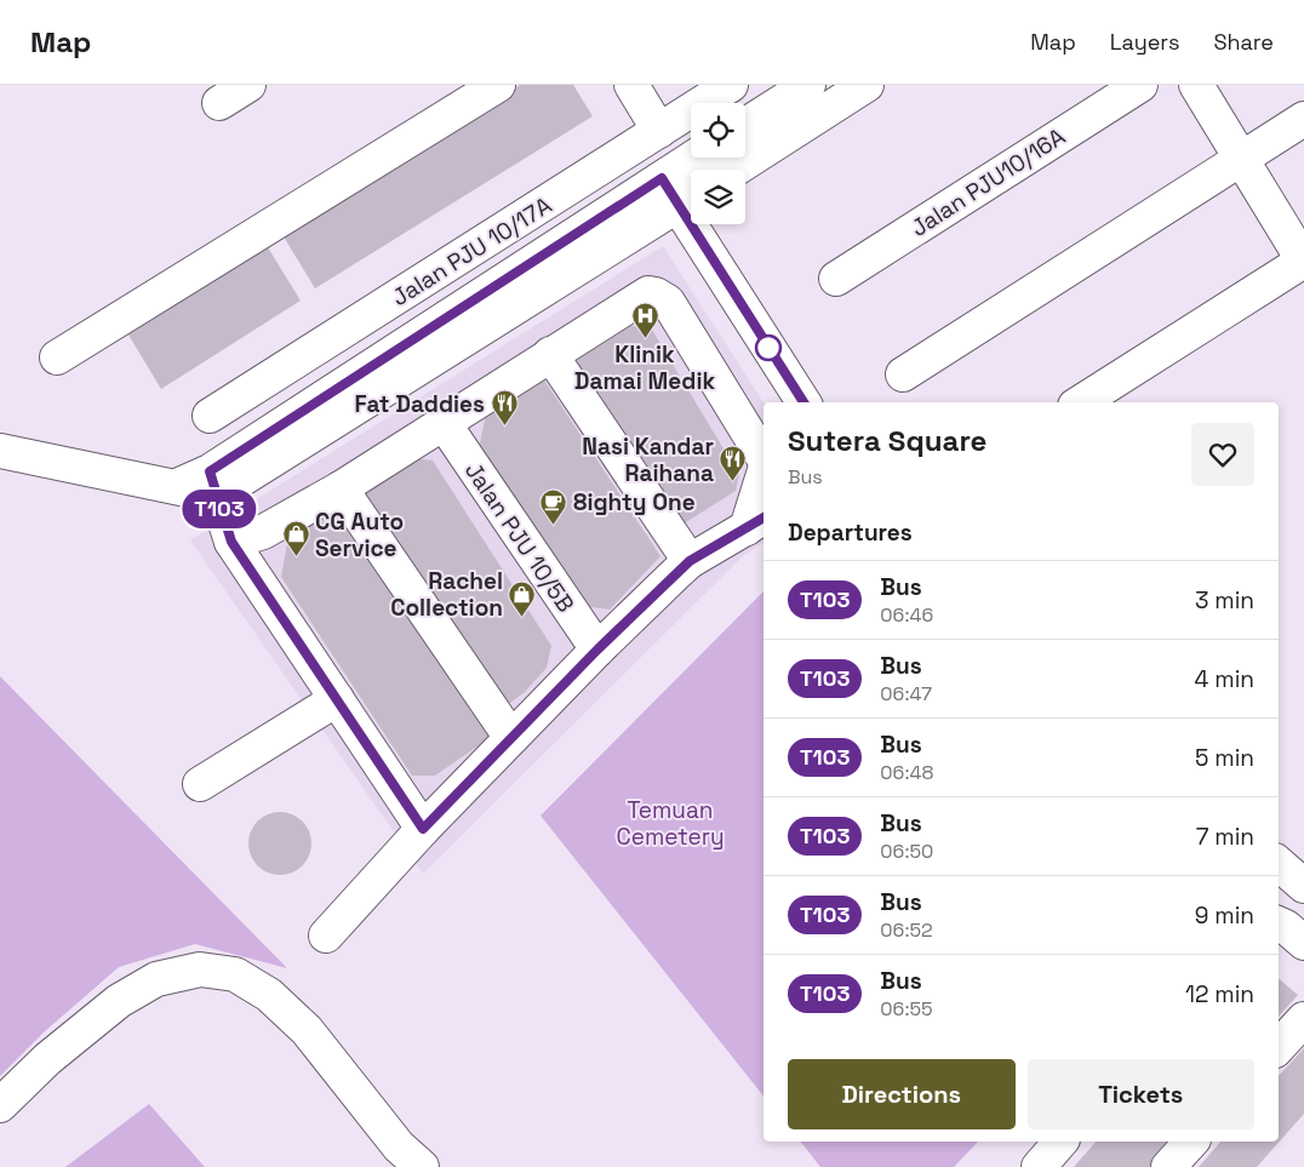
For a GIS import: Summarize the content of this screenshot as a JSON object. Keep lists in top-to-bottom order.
{
  "streets": {
    "street": ["Jalan PJU10/16A", "Jalan PJU 10/17A", "Jalan PJU 10/5B"]
  },
  "parks": ["Temuan Cemetery"],
  "places": {
    "hospital": ["Klinik Damai Medik"],
    "restaurant": ["Fat Daddies", "Nasi Kandar Raihana"],
    "cafe": ["8ighty One"],
    "shop": ["CG Auto Service", "Rachel Collection"]
  },
  "lines": ["bus line T103"],
  "page": {
    "header": "Map",
    "nav": ["Map", "Layers", "Share"],
    "on_map": "T103",
    "heading": [
      ["Sutera Square", "Bus"],
      "Departures"
    ],
    "list": [
      {
        "mark": "T103",
        "name": "Bus",
        "note": "06:46",
        "value": "3 min"
      },
      {
        "mark": "T103",
        "name": "Bus",
        "note": "06:47",
        "value": "4 min"
      },
      {
        "mark": "T103",
        "name": "Bus",
        "note": "06:48",
        "value": "5 min"
      },
      {
        "mark": "T103",
        "name": "Bus",
        "note": "06:50",
        "value": "7 min"
      },
      {
        "mark": "T103",
        "name": "Bus",
        "note": "06:52",
        "value": "9 min"
      },
      {
        "mark": "T103",
        "name": "Bus",
        "note": "06:55",
        "value": "12 min"
      }
    ],
    "buttons": ["Directions", "Tickets"]
  }
}
